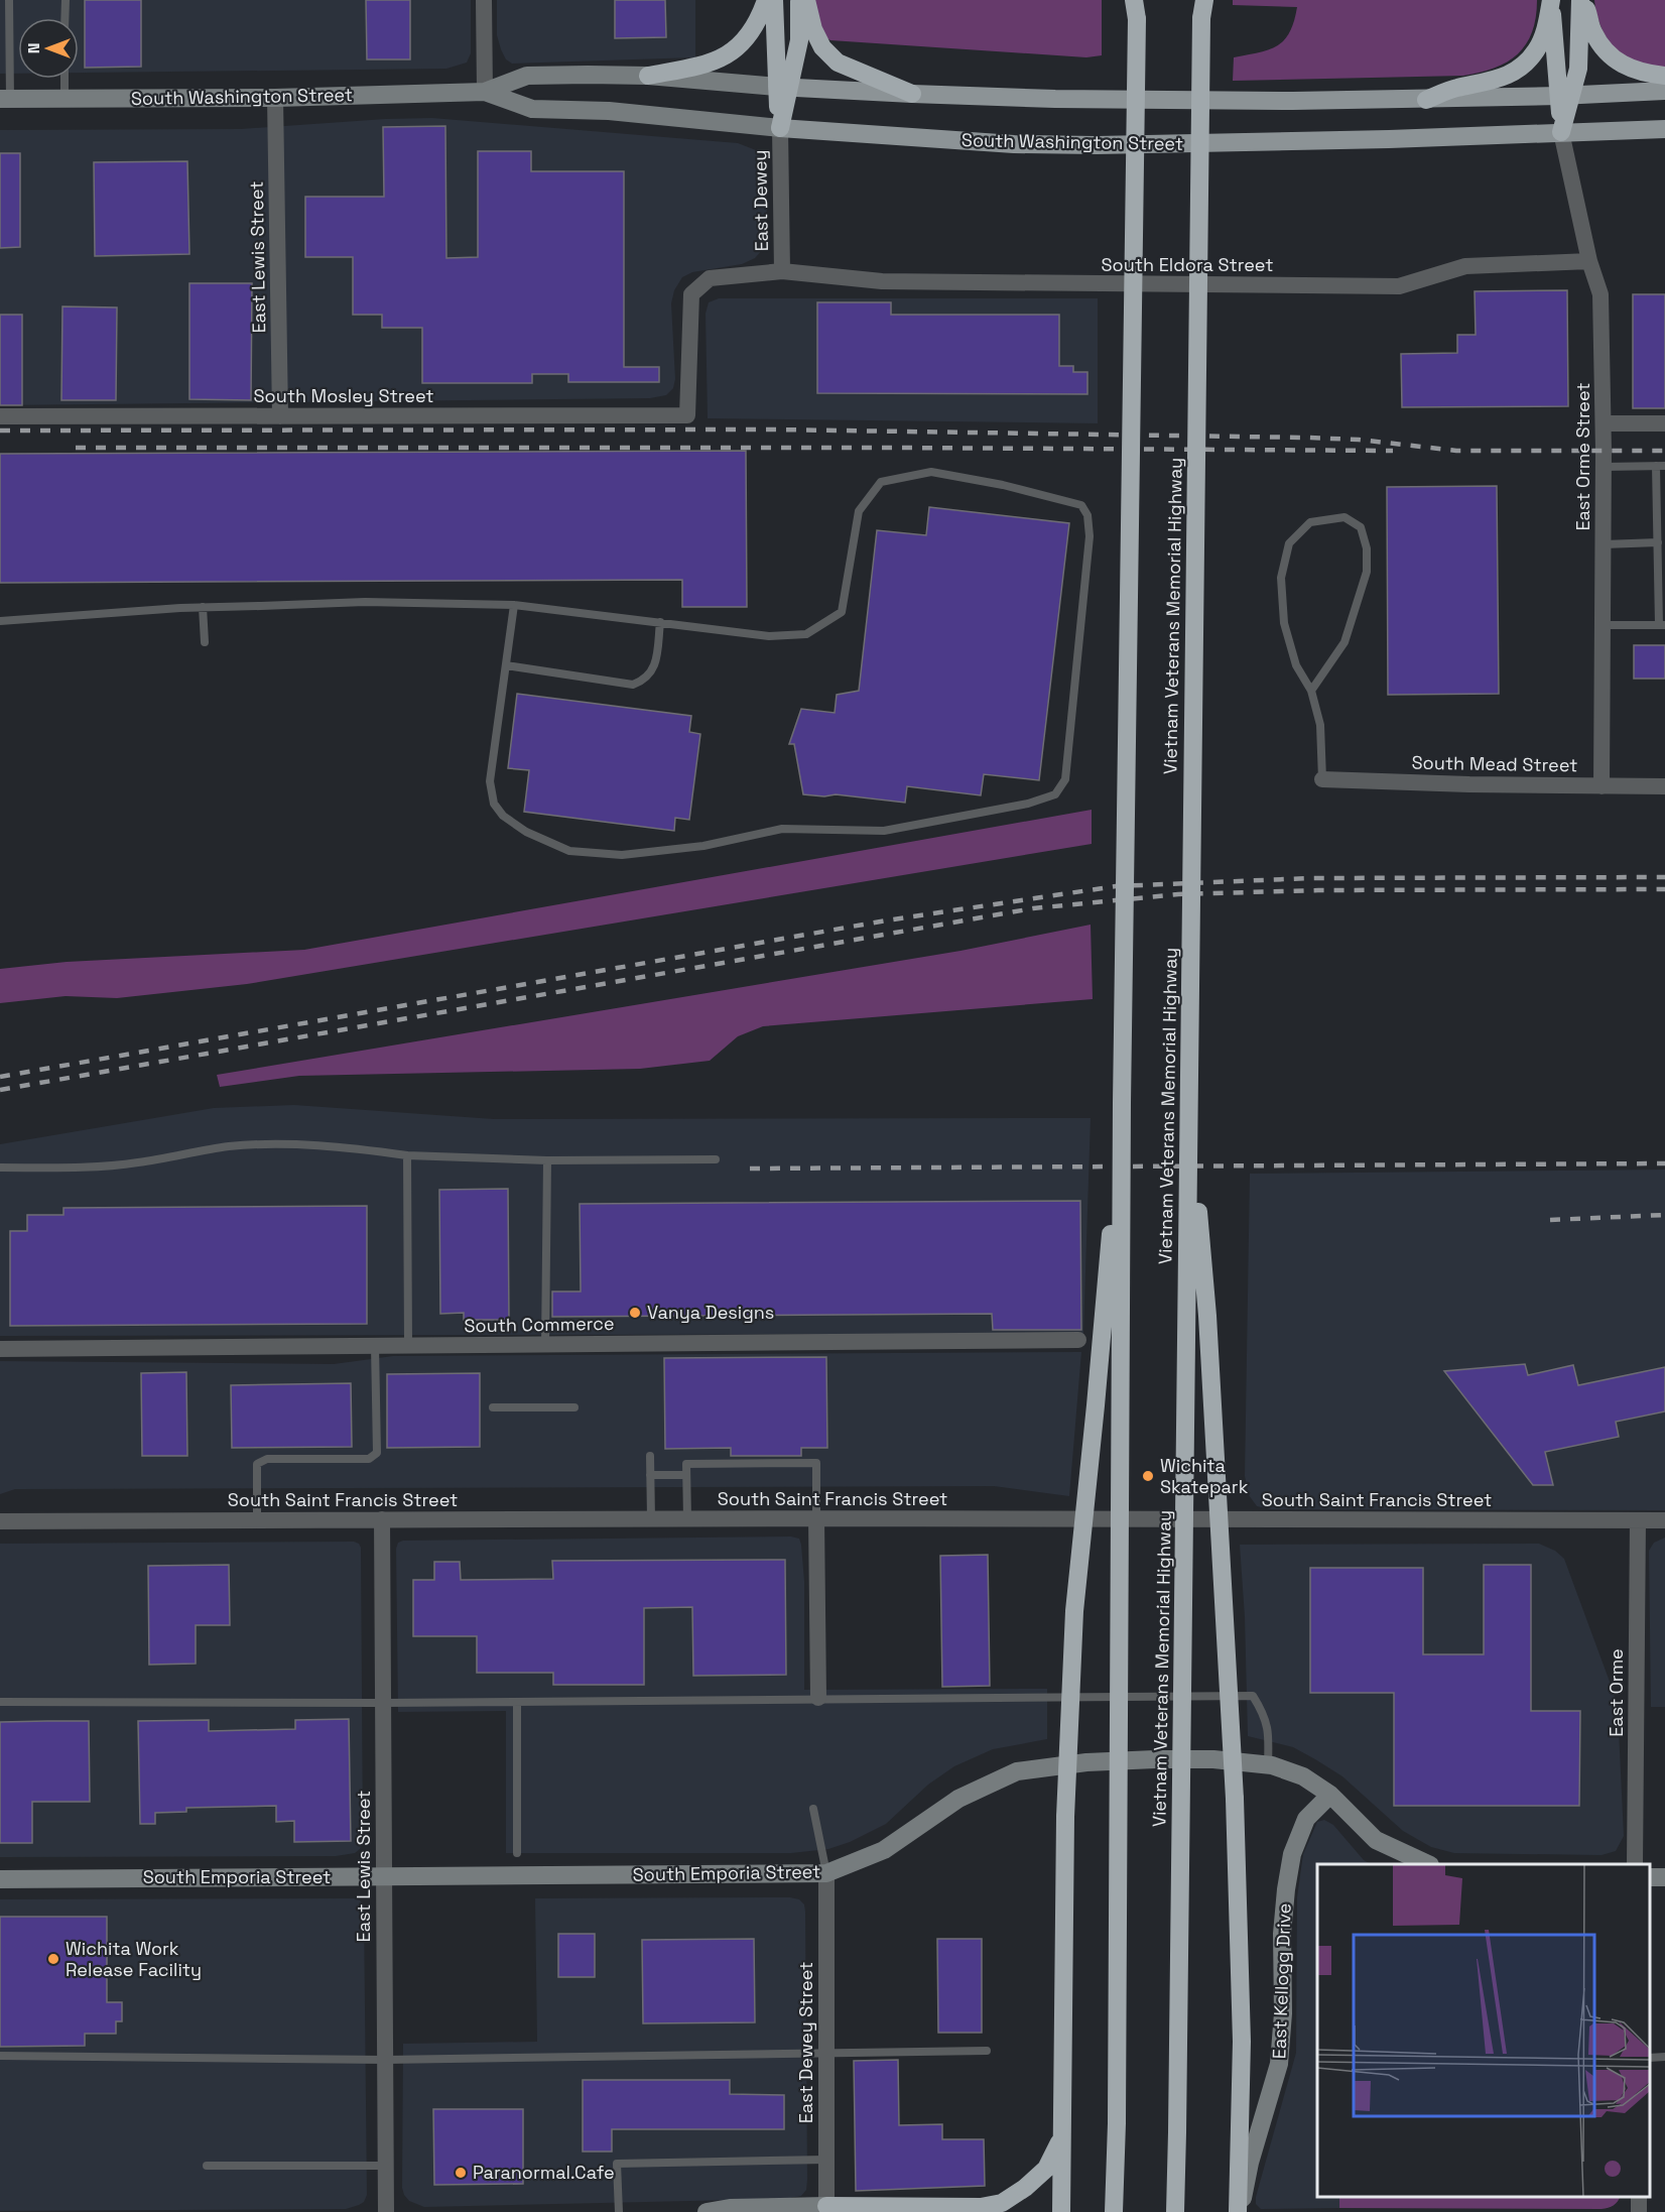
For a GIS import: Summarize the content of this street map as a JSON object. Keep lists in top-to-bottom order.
{
  "streets": {
    "highway": ["Vietnam Veterans Memorial Highway"],
    "main road": ["South Washington Street"],
    "street": [
      "East Dewey",
      "East Lewis Street",
      "South Eldora Street",
      "South Mosley Street",
      "East Orme Street",
      "South Mead Street",
      "South Commerce",
      "South Saint Francis Street",
      "East Orme",
      "South Emporia Street",
      "East Kellogg Drive",
      "East Dewey Street"
    ]
  },
  "crossings": [
    ["South Washington Street", "East Dewey"],
    ["South Washington Street", "East Lewis Street"],
    ["South Washington Street", "East Orme Street"],
    ["East Dewey", "South Eldora Street"],
    ["East Dewey", "South Mosley Street"],
    ["East Lewis Street", "South Mosley Street"],
    ["East Lewis Street", "South Saint Francis Street"],
    ["East Lewis Street", "South Emporia Street"],
    ["South Eldora Street", "East Orme Street"],
    ["East Orme Street", "South Mead Street"],
    ["South Saint Francis Street", "East Orme"],
    ["South Emporia Street", "East Kellogg Drive"],
    ["South Emporia Street", "East Dewey Street"]
  ],
  "places": [
    "Vanya Designs",
    "Wichita Skatepark",
    "Wichita Work Release Facility",
    "Paranormal.Cafe"
  ],
  "north": "left"
}
